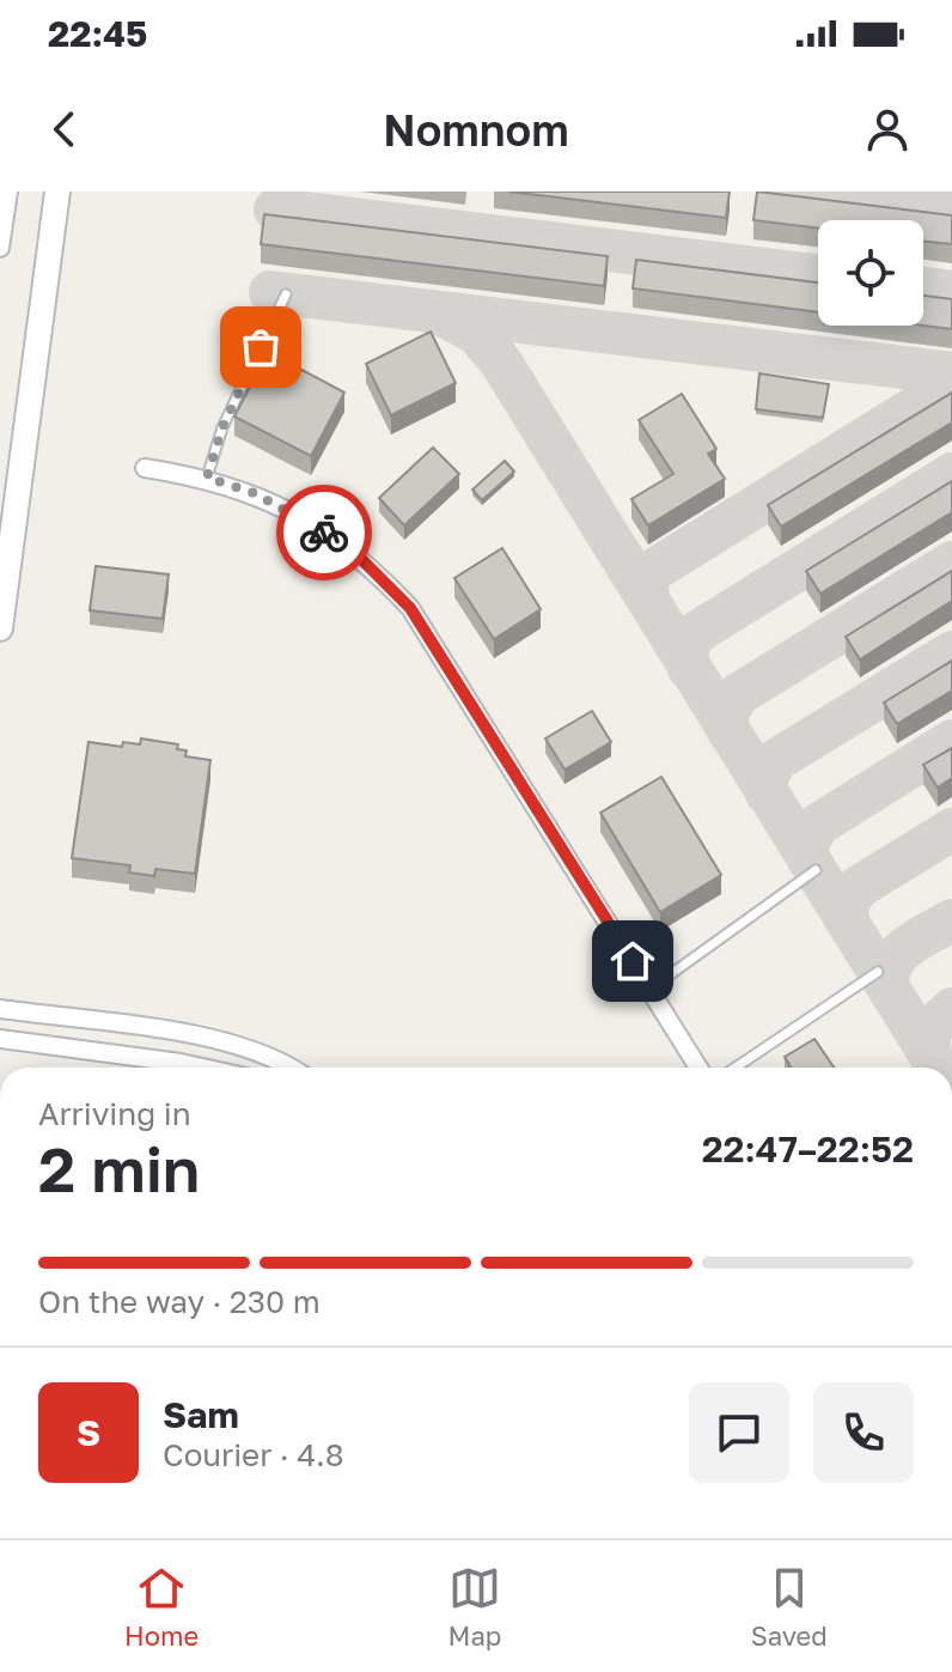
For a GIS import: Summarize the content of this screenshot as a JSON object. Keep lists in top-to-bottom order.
{
  "page": {
    "status": "22:45",
    "header": "Nomnom",
    "heading": ["2 min", "Arriving in", "22:47–22:52"],
    "panel": ["Sam", "Courier · 4.8"],
    "bar": "On the way · 230 m",
    "round": "S",
    "tabs": ["Home", "Map", "Saved"]
  }
}
